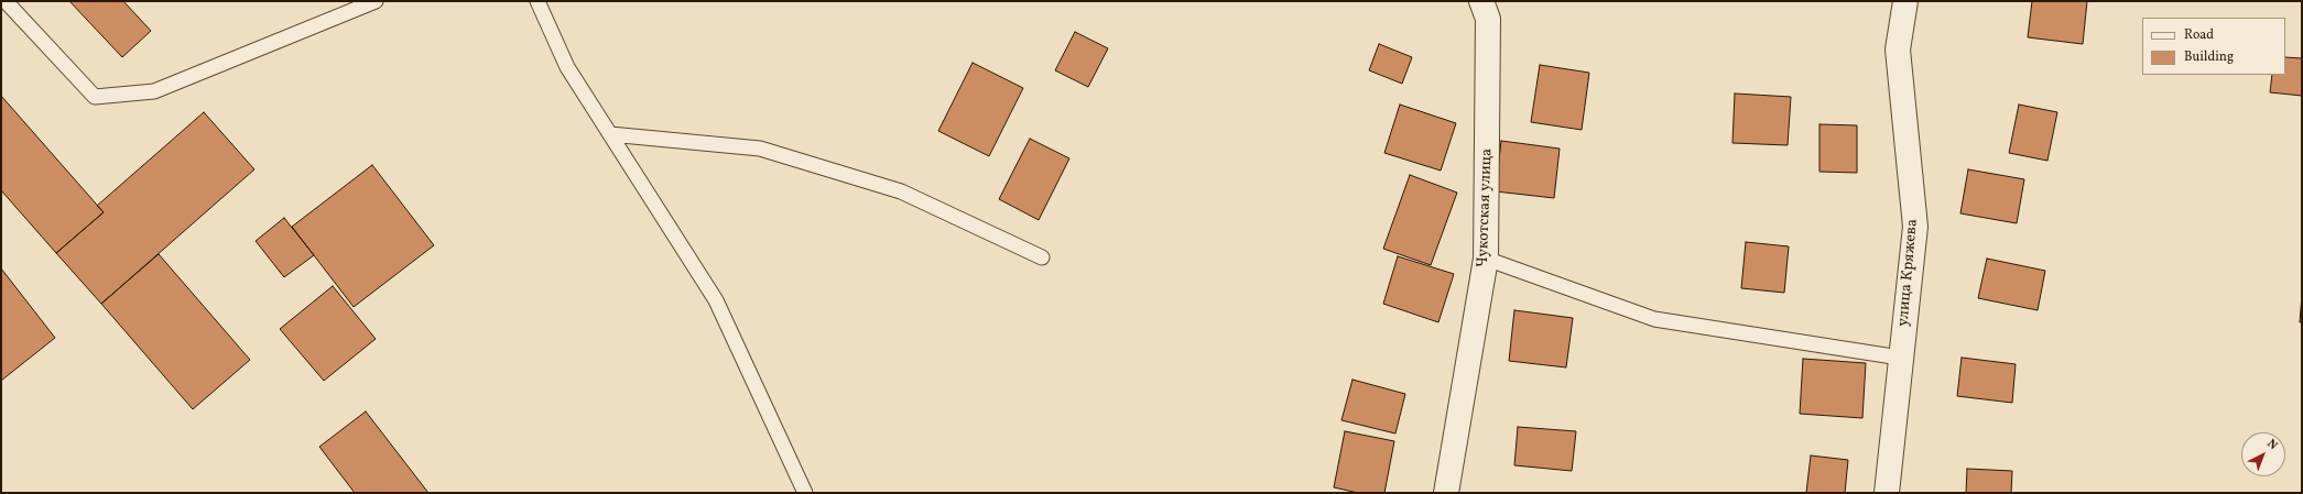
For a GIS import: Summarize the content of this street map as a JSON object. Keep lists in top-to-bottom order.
{
  "streets": {
    "street": ["Чукотская улица", "улица Кряжева"]
  },
  "legend": ["Road", "Building"],
  "north": "top right"
}
